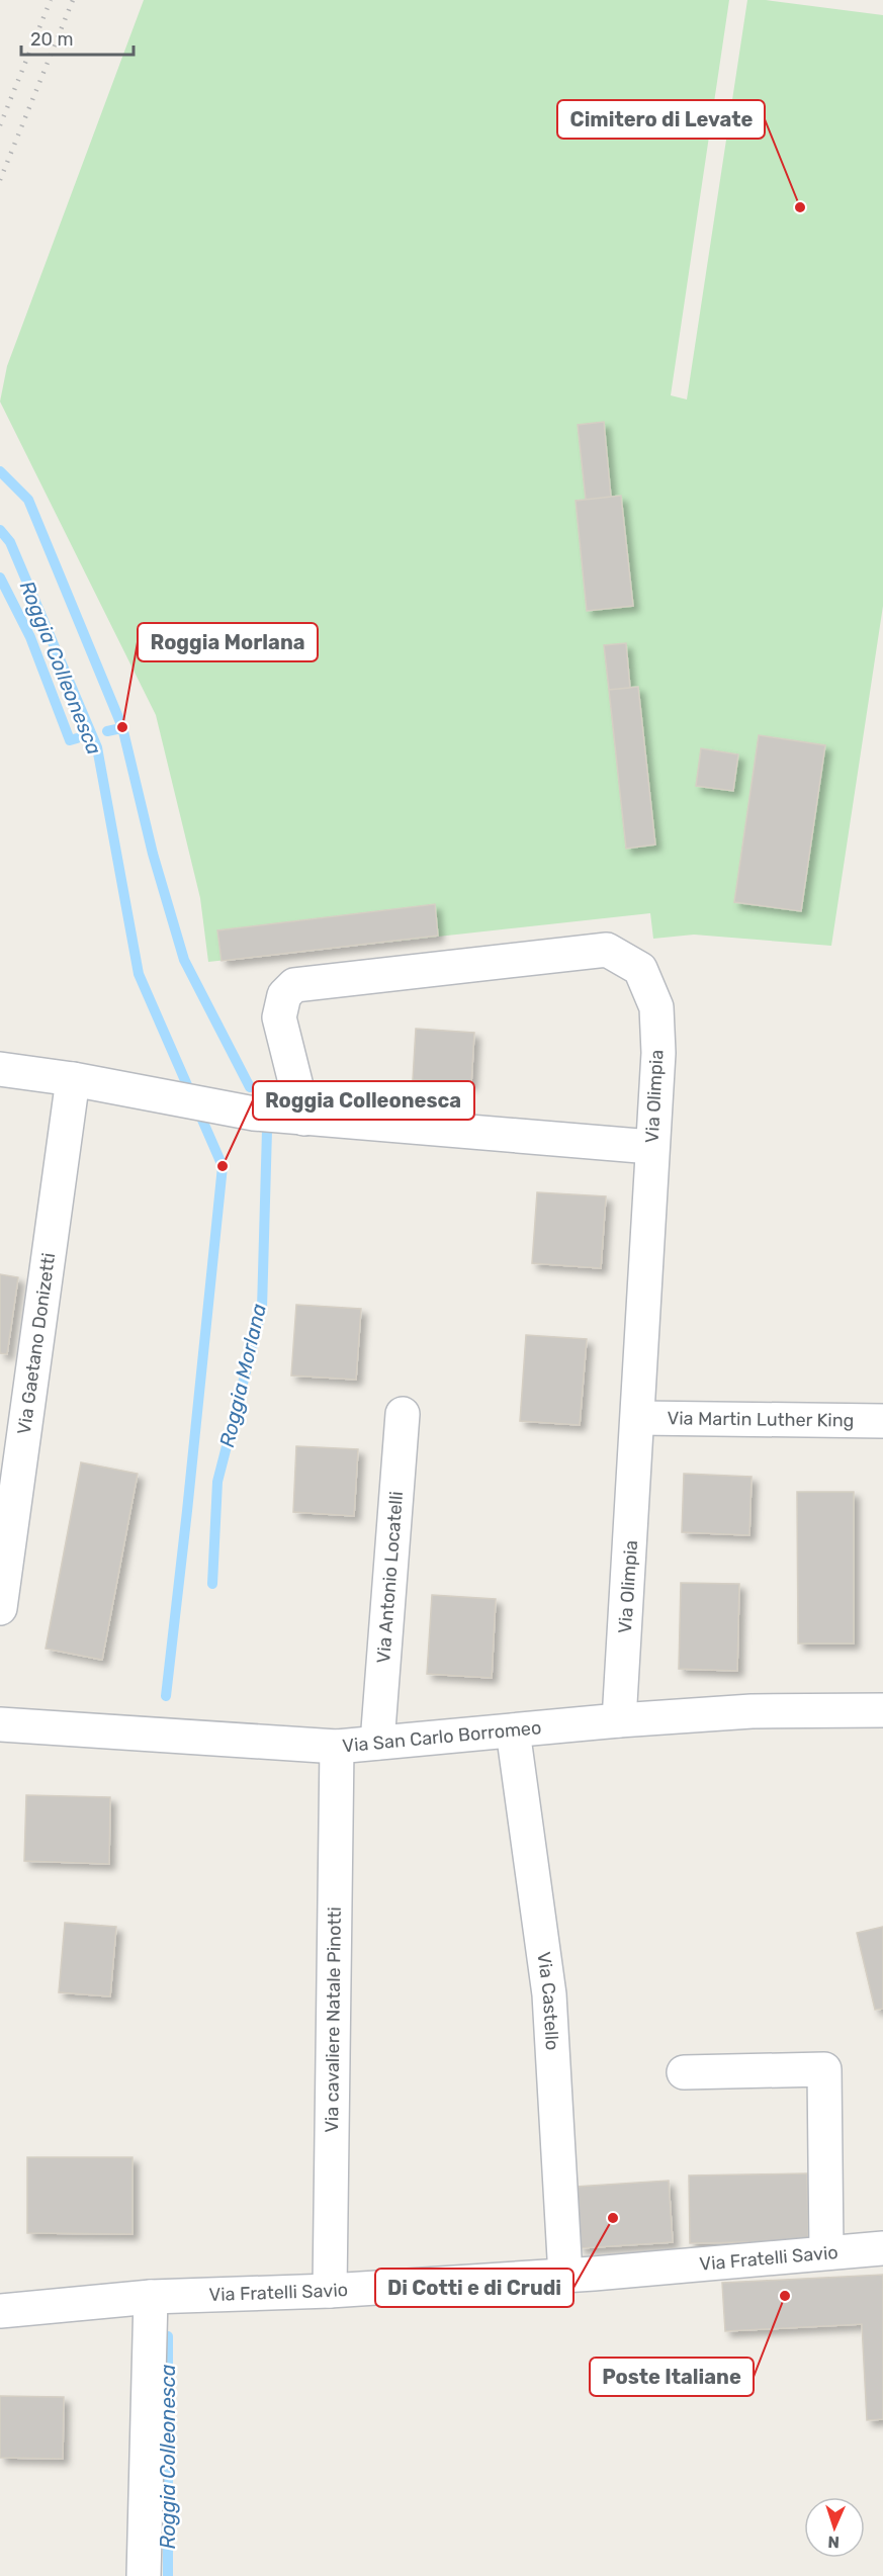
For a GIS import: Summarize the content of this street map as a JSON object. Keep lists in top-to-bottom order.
{
  "streets": {
    "street": [
      "Via Olimpia",
      "Via Gaetano Donizetti",
      "Via Martin Luther King",
      "Via Antonio Locatelli",
      "Via San Carlo Borromeo",
      "Via Castello",
      "Via cavaliere Natale Pinotti",
      "Via Fratelli Savio"
    ]
  },
  "crossings": [
    ["Via Olimpia", "Via Martin Luther King"],
    ["Via Olimpia", "Via San Carlo Borromeo"],
    ["Via Antonio Locatelli", "Via San Carlo Borromeo"],
    ["Via San Carlo Borromeo", "Via Castello"],
    ["Via San Carlo Borromeo", "Via cavaliere Natale Pinotti"],
    ["Via Castello", "Via Fratelli Savio"],
    ["Via cavaliere Natale Pinotti", "Via Fratelli Savio"]
  ],
  "water": ["Roggia Colleonesca", "Roggia Morlana"],
  "places": [
    "Cimitero di Levate",
    "Roggia Morlana",
    "Roggia Colleonesca",
    "Di Cotti e di Crudi",
    "Poste Italiane"
  ],
  "scale_bar": "20 m",
  "north": "bottom"
}
